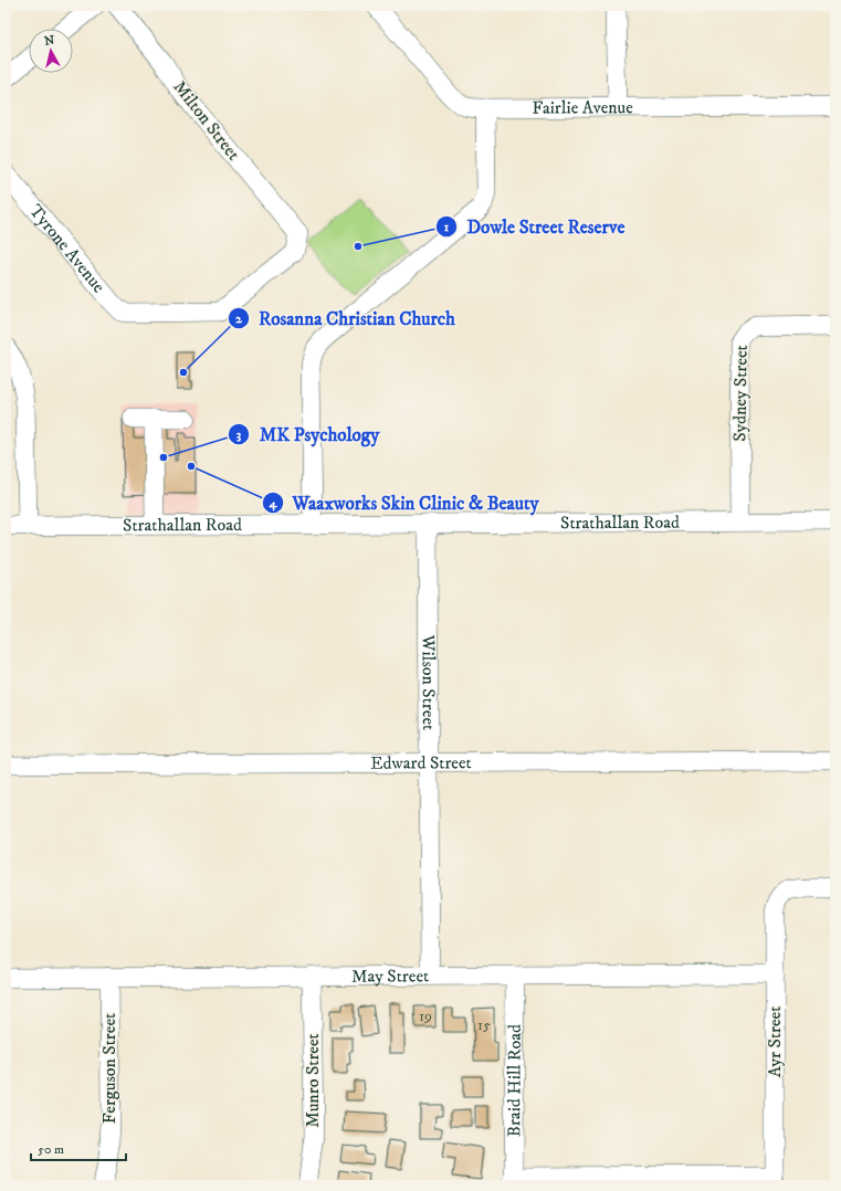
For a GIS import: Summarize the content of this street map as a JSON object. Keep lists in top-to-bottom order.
{
  "streets": {
    "street": [
      "Fairlie Avenue",
      "Milton Street",
      "Tyrone Avenue",
      "Sydney Street",
      "Strathallan Road",
      "Wilson Street",
      "Edward Street",
      "May Street",
      "Ayr Street",
      "Ferguson Street",
      "Munro Street",
      "Braid Hill Road"
    ]
  },
  "crossings": [
    ["Milton Street", "Tyrone Avenue"],
    ["Sydney Street", "Strathallan Road"],
    ["Strathallan Road", "Wilson Street"],
    ["Wilson Street", "Edward Street"],
    ["Wilson Street", "May Street"],
    ["May Street", "Ayr Street"],
    ["May Street", "Ferguson Street"],
    ["May Street", "Munro Street"],
    ["May Street", "Braid Hill Road"]
  ],
  "places": [
    "Dowle Street Reserve",
    "Rosanna Christian Church",
    "MK Psychology",
    "Waaxworks Skin Clinic & Beauty"
  ],
  "house_numbers": ["19", "15"],
  "scale_bar": "50 m",
  "north": "top"
}
